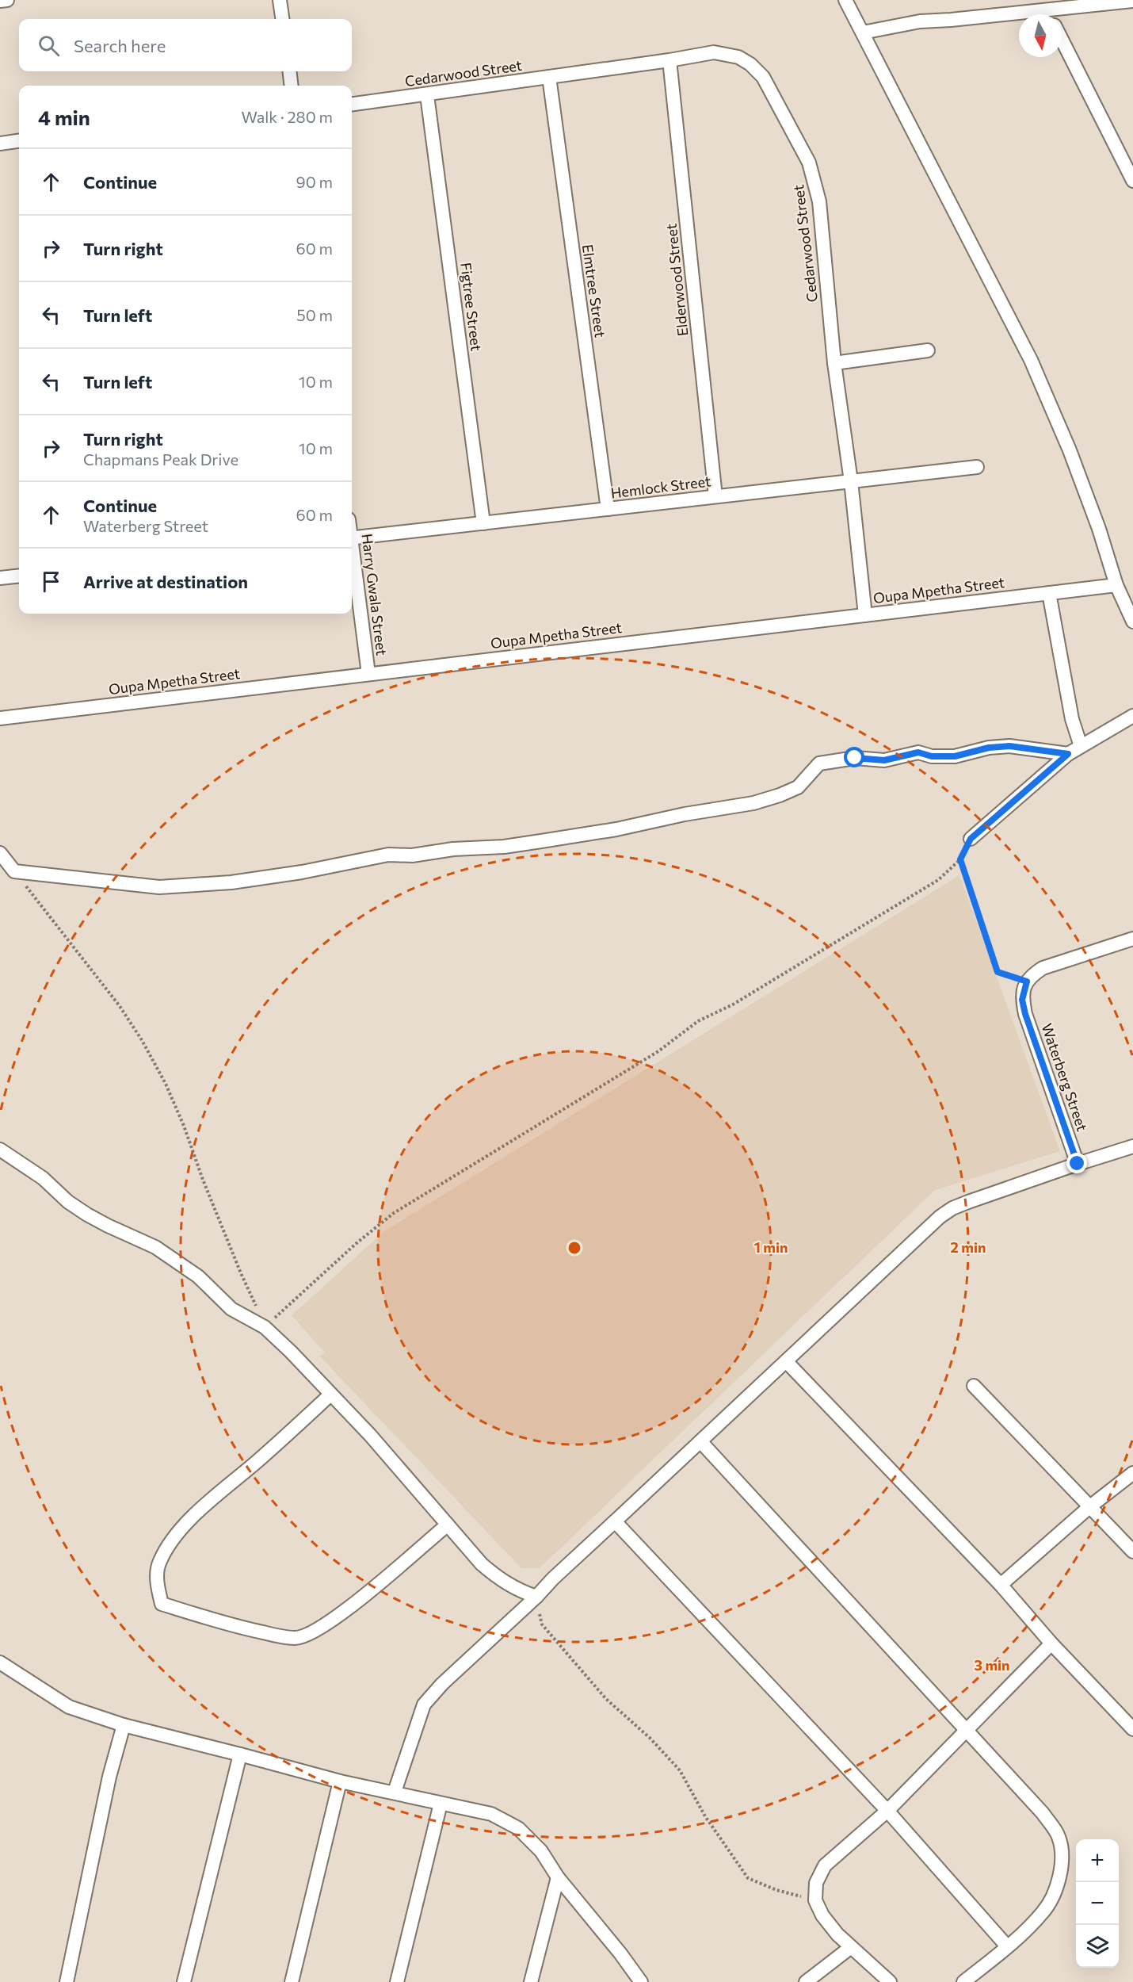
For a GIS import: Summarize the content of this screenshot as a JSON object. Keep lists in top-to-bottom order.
{
  "streets": {
    "street": [
      "Cedarwood Street",
      "Elderwood Street",
      "Elmtree Street",
      "Figtree Street",
      "Hemlock Street",
      "Oupa Mpetha Street",
      "Harry Gwala Street",
      "Waterberg Street"
    ]
  },
  "crossings": [
    ["Cedarwood Street", "Elderwood Street"],
    ["Cedarwood Street", "Elmtree Street"],
    ["Cedarwood Street", "Figtree Street"],
    ["Cedarwood Street", "Hemlock Street"],
    ["Cedarwood Street", "Oupa Mpetha Street"],
    ["Elderwood Street", "Hemlock Street"],
    ["Elmtree Street", "Hemlock Street"],
    ["Figtree Street", "Hemlock Street"],
    ["Oupa Mpetha Street", "Harry Gwala Street"]
  ],
  "north": "bottom",
  "page": {
    "search": "Search here",
    "heading": ["4 min", "Walk · 280 m"],
    "list": [
      ["Continue", "90 m"],
      ["Turn right", "60 m"],
      ["Turn left", "50 m"],
      ["Turn left", "10 m"],
      ["Turn right", "Chapmans Peak Drive", "10 m"],
      ["Continue", "Waterberg Street", "60 m"],
      "Arrive at destination"
    ],
    "map_buttons": ["+", "−"]
  },
  "rings": ["1 min", "2 min", "3 min"]
}
